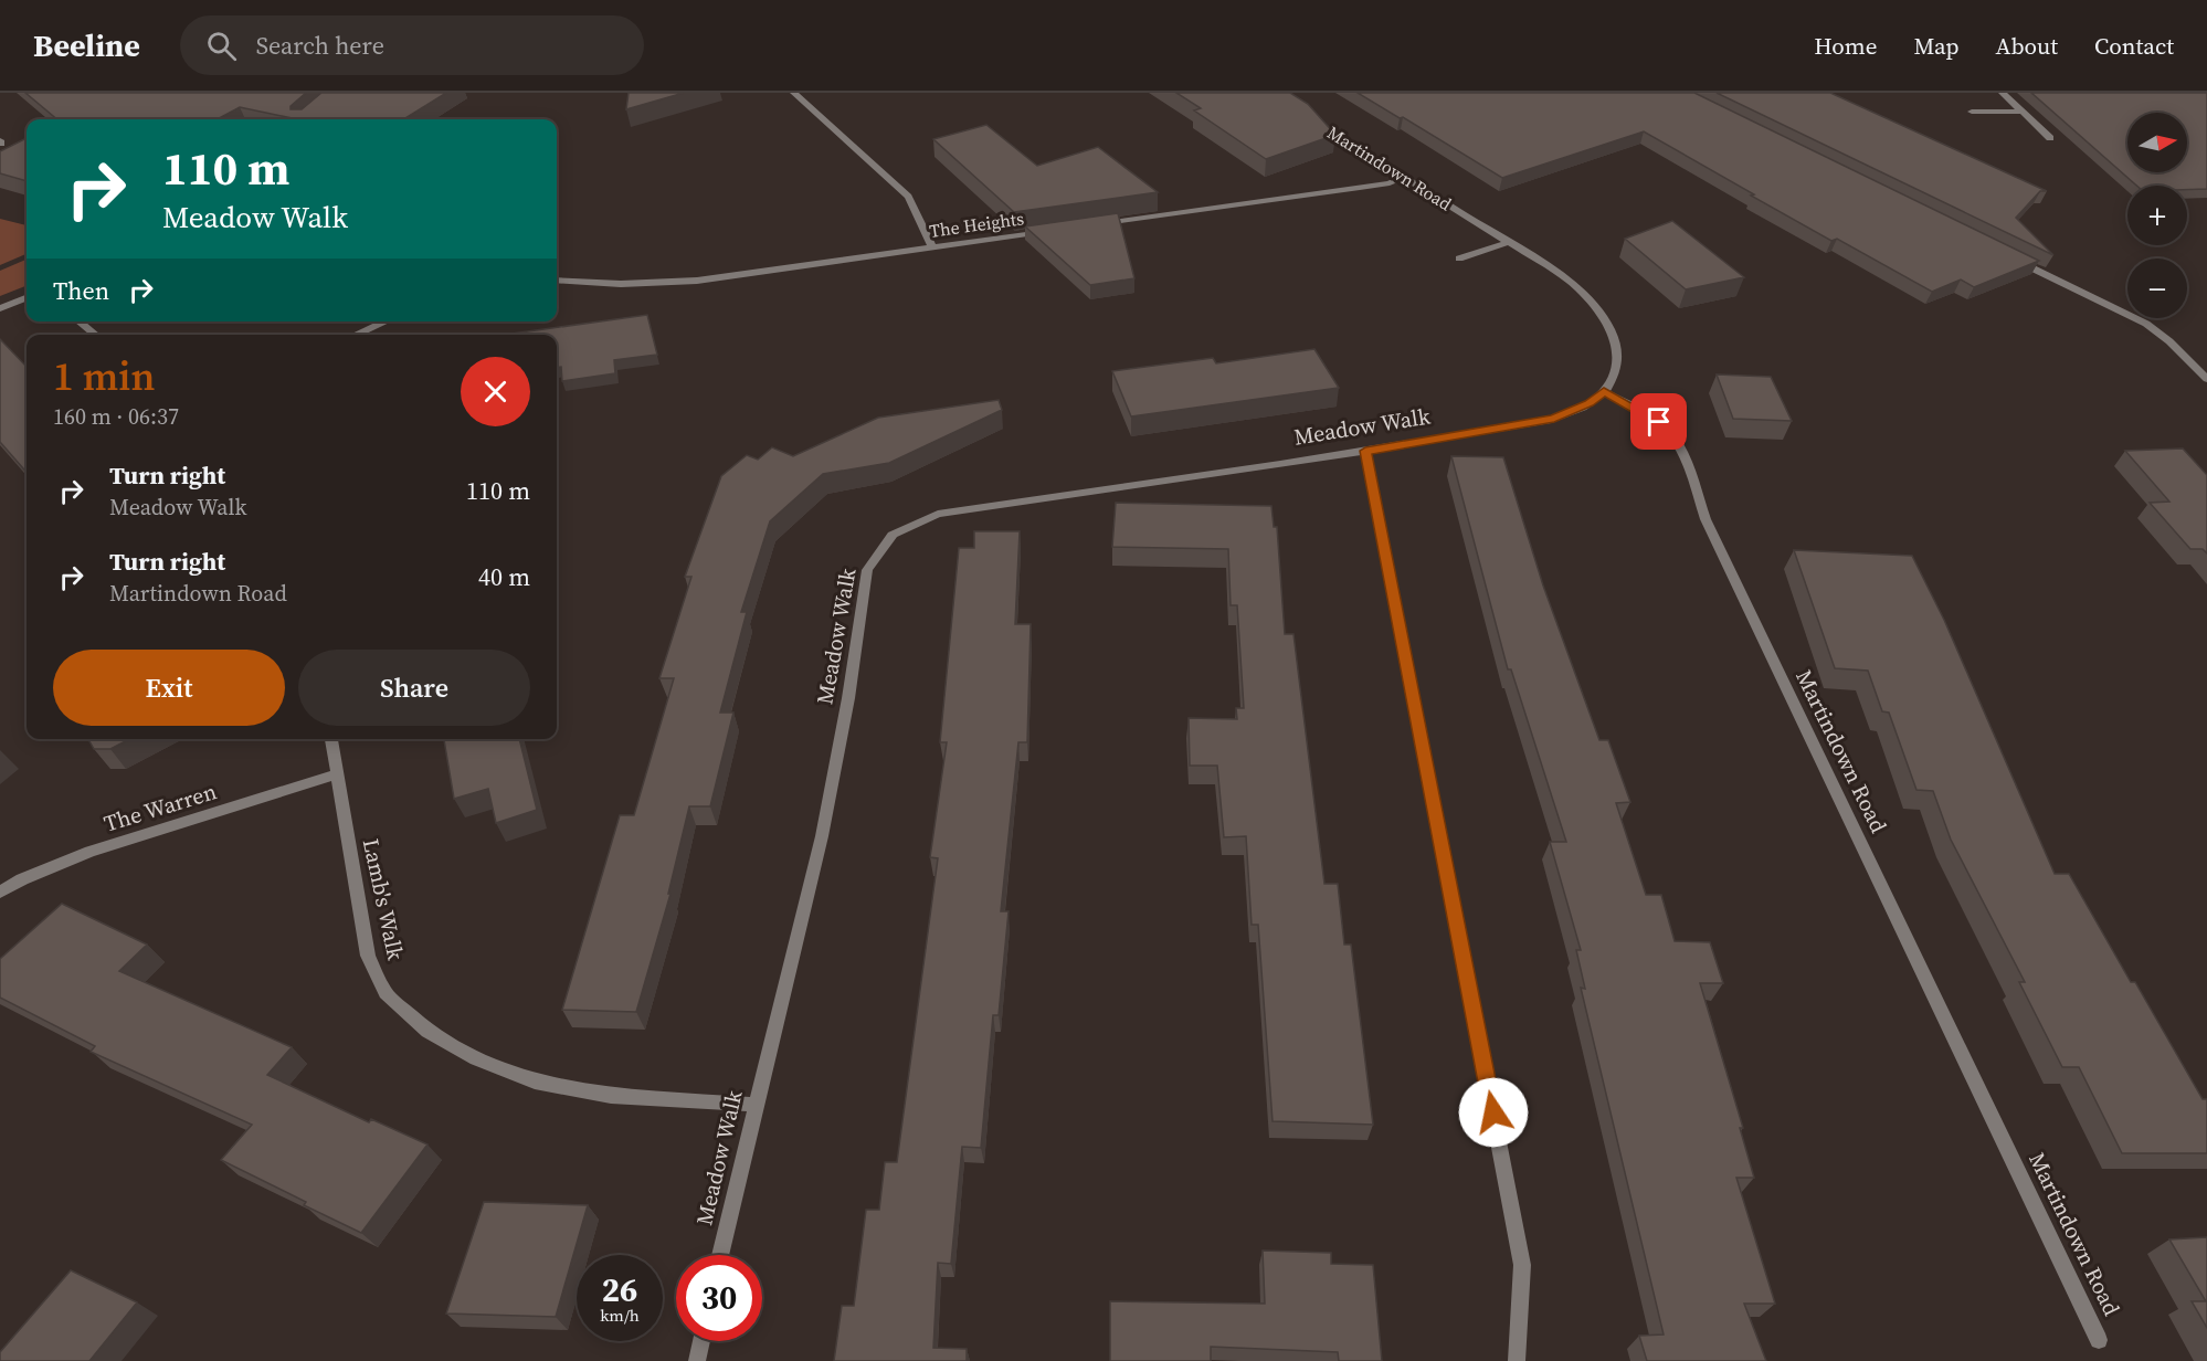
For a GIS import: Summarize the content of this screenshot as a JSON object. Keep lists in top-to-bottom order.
{
  "streets": {
    "street": [
      "Martindown Road",
      "The Heights",
      "Meadow Walk",
      "The Warren",
      "Lamb's Walk"
    ]
  },
  "crossings": [
    ["Martindown Road", "Meadow Walk"],
    ["Meadow Walk", "Lamb's Walk"],
    ["The Warren", "Lamb's Walk"]
  ],
  "north": "right",
  "page": {
    "header": "Beeline",
    "search": "Search here",
    "nav": [
      "Home",
      "Map",
      "About",
      "Contact"
    ],
    "map_buttons": ["+", "−"],
    "turn": ["110 m", "Meadow Walk"],
    "then": "Then",
    "heading": ["1 min", "160 m · 06:37"],
    "list": [
      {
        "name": "Turn right",
        "note": "Meadow Walk",
        "value": "110 m"
      },
      {
        "name": "Turn right",
        "note": "Martindown Road",
        "value": "40 m"
      }
    ],
    "buttons": ["Exit", "Share"],
    "speed": "26 km/h",
    "limit": "30"
  }
}
